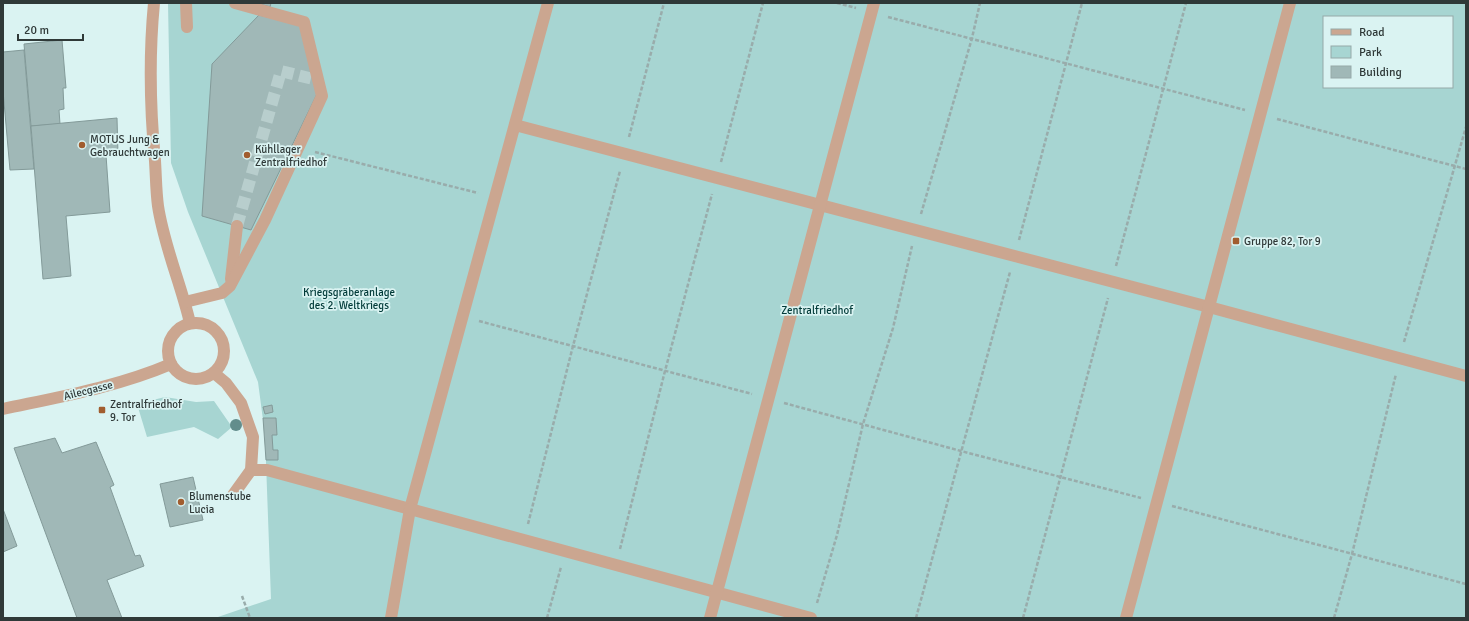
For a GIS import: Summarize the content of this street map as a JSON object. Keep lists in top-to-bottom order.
{
  "streets": {
    "street": ["Ailecgasse"]
  },
  "parks": ["Kriegsgräberanlage des 2. Weltkriegs", "Zentralfriedhof"],
  "places": {
    "other": ["MOTUS Jung & Gebrauchtwagen", "Kühllager Zentralfriedhof", "Blumenstube Lucia"],
    "transit": ["Gruppe 82, Tor 9", "Zentralfriedhof 9. Tor"]
  },
  "legend": ["Road", "Park", "Building"],
  "scale_bar": "20 m"
}
